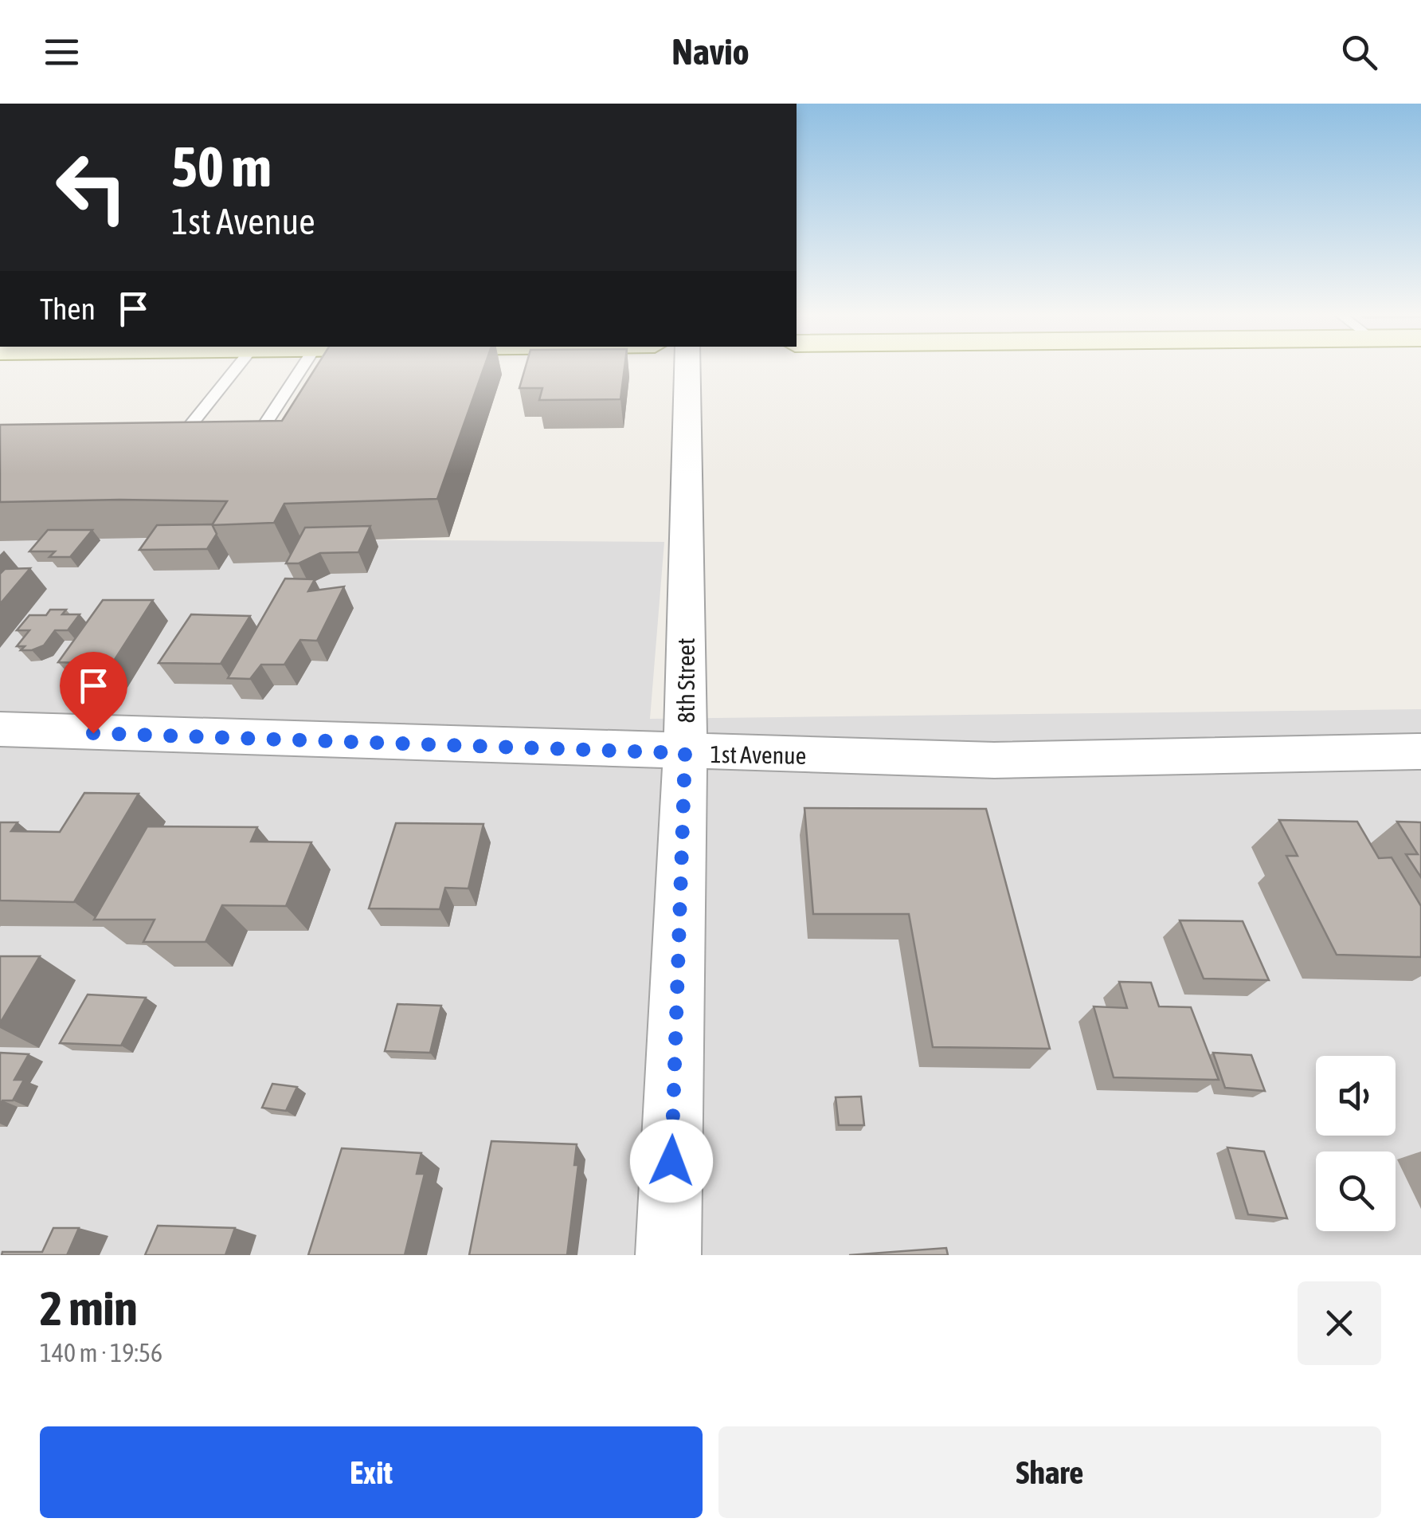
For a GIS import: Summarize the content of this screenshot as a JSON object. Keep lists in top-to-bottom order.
{
  "streets": {
    "street": ["8th Street", "1st Avenue"]
  },
  "crossings": [
    ["8th Street", "1st Avenue"]
  ],
  "page": {
    "header": "Navio",
    "turn": ["50 m", "1st Avenue"],
    "then": "Then",
    "heading": ["2 min", "140 m · 19:56"],
    "buttons": ["Exit", "Share"]
  }
}
